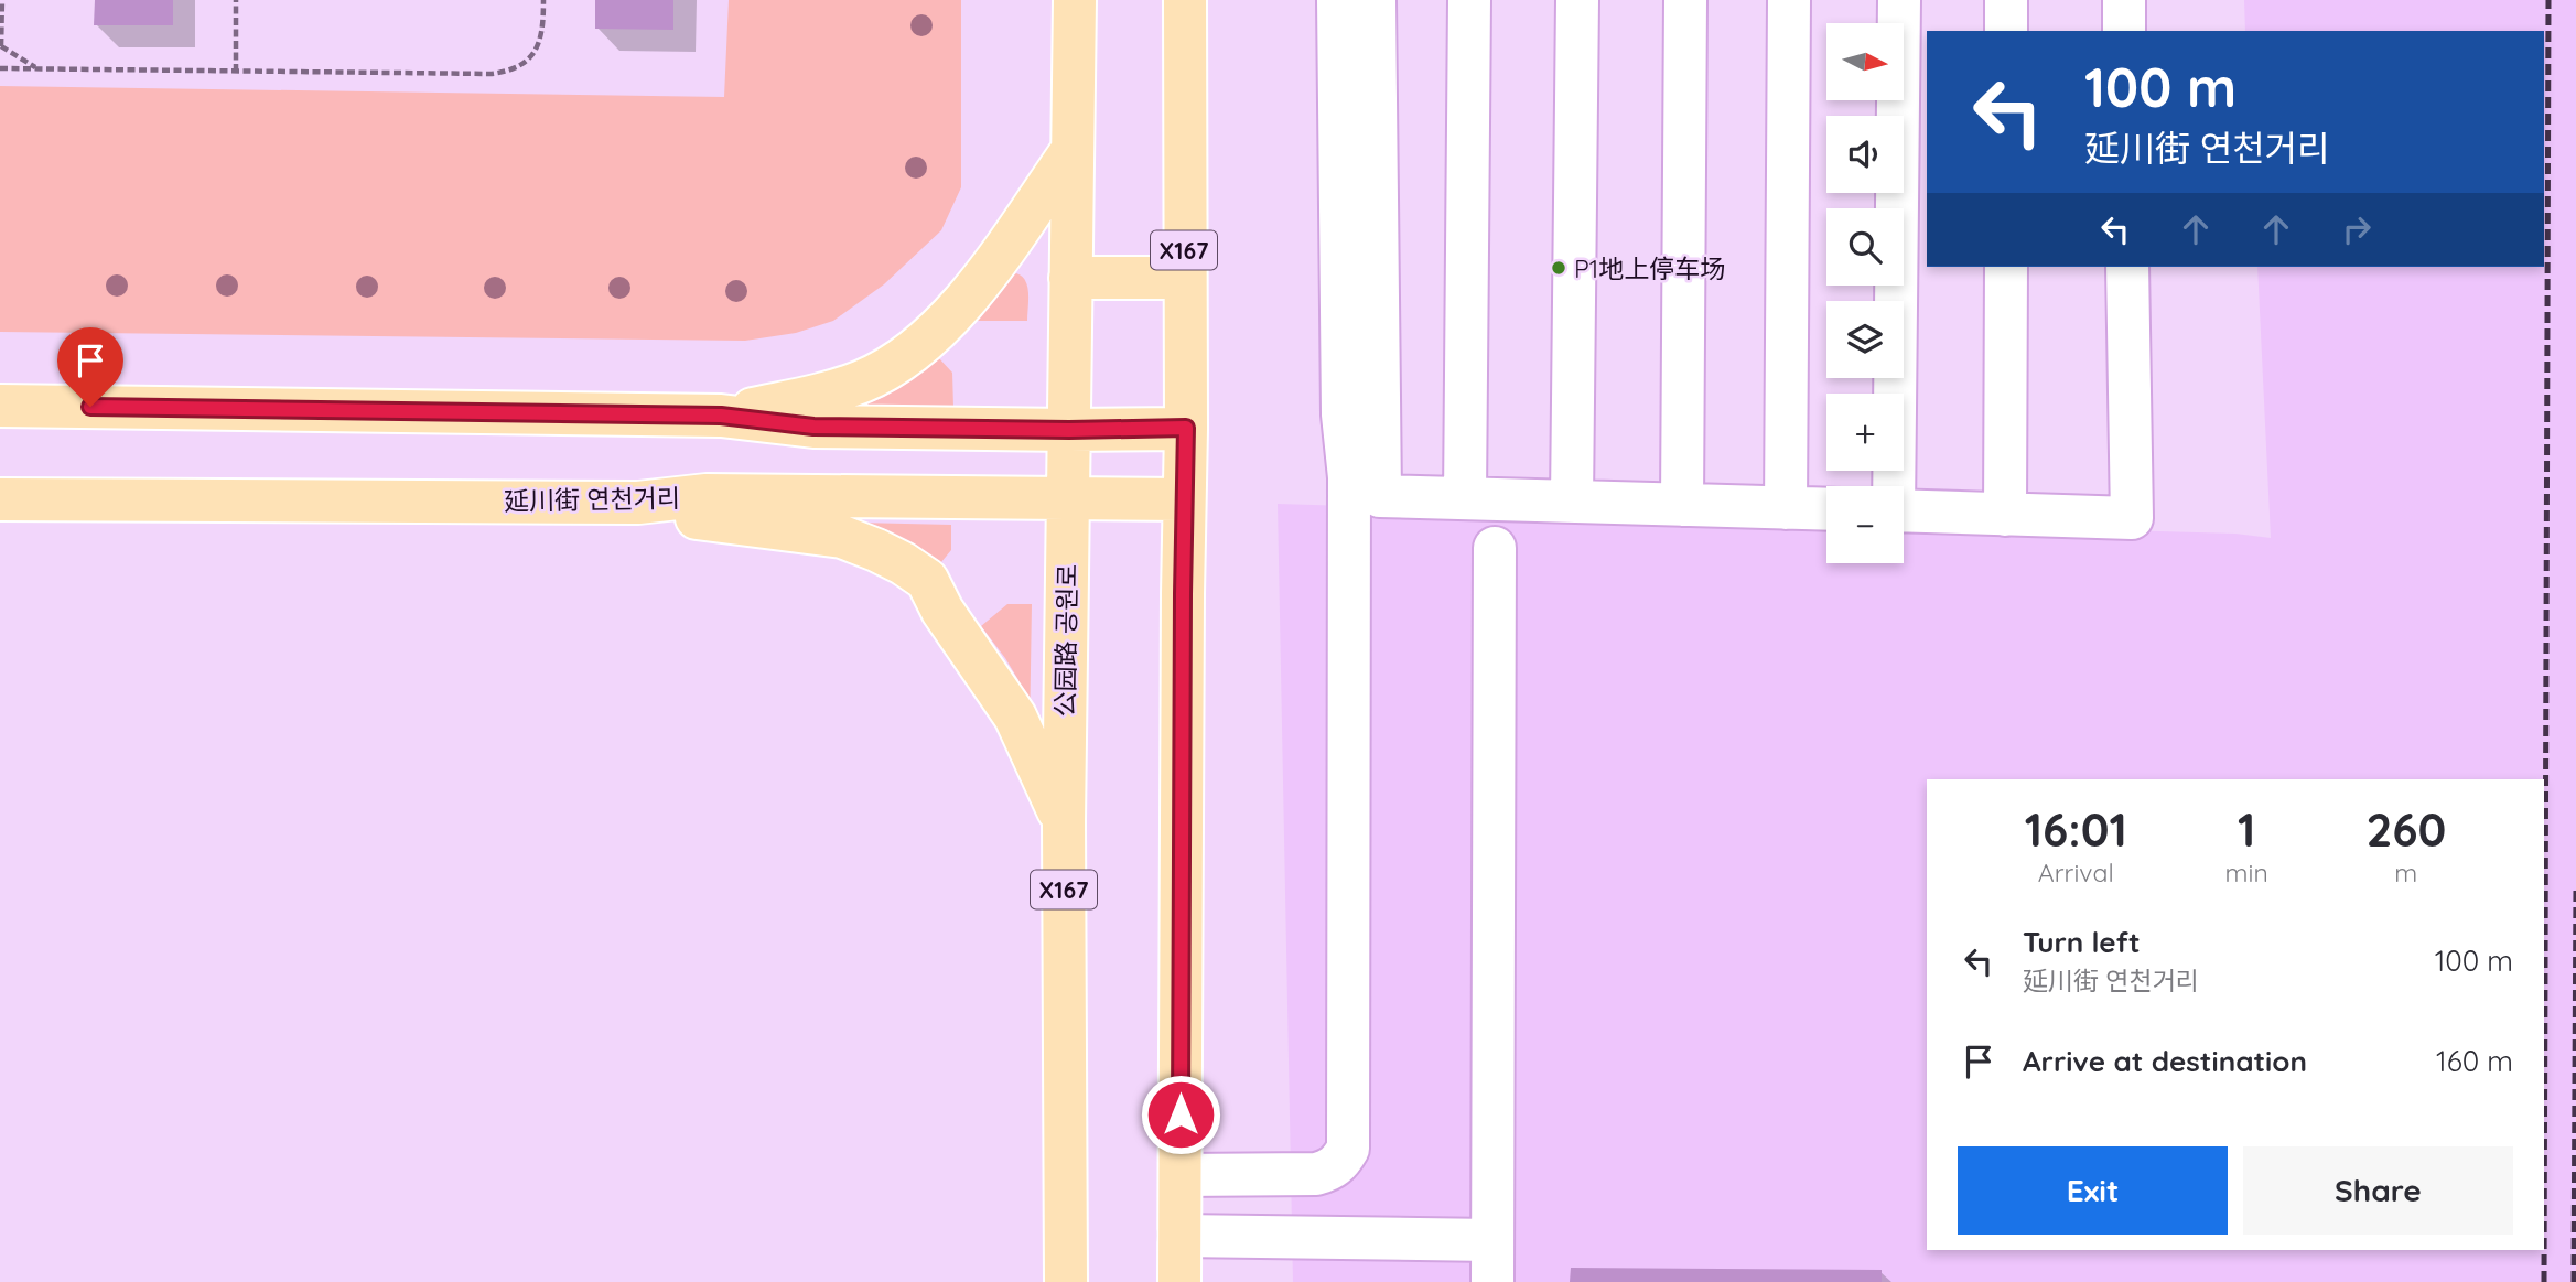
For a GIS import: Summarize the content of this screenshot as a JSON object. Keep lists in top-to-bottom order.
{
  "streets": {
    "main road": ["X167", "延川街 연천거리", "公园路 공원로"]
  },
  "crossings": [
    ["X167", "延川街 연천거리"],
    ["延川街 연천거리", "公园路 공원로"]
  ],
  "places": ["P1地上停车场"],
  "north": "right",
  "page": {
    "map_buttons": ["+", "−"],
    "turn": ["100 m", "延川街 연천거리"],
    "eta": [
      "16:01",
      "Arrival",
      "1",
      "min",
      "260",
      "m"
    ],
    "list": [
      {
        "name": "Turn left",
        "note": "延川街 연천거리",
        "value": "100 m"
      },
      {
        "name": "Arrive at destination",
        "value": "160 m"
      }
    ],
    "buttons": ["Exit", "Share"]
  }
}
